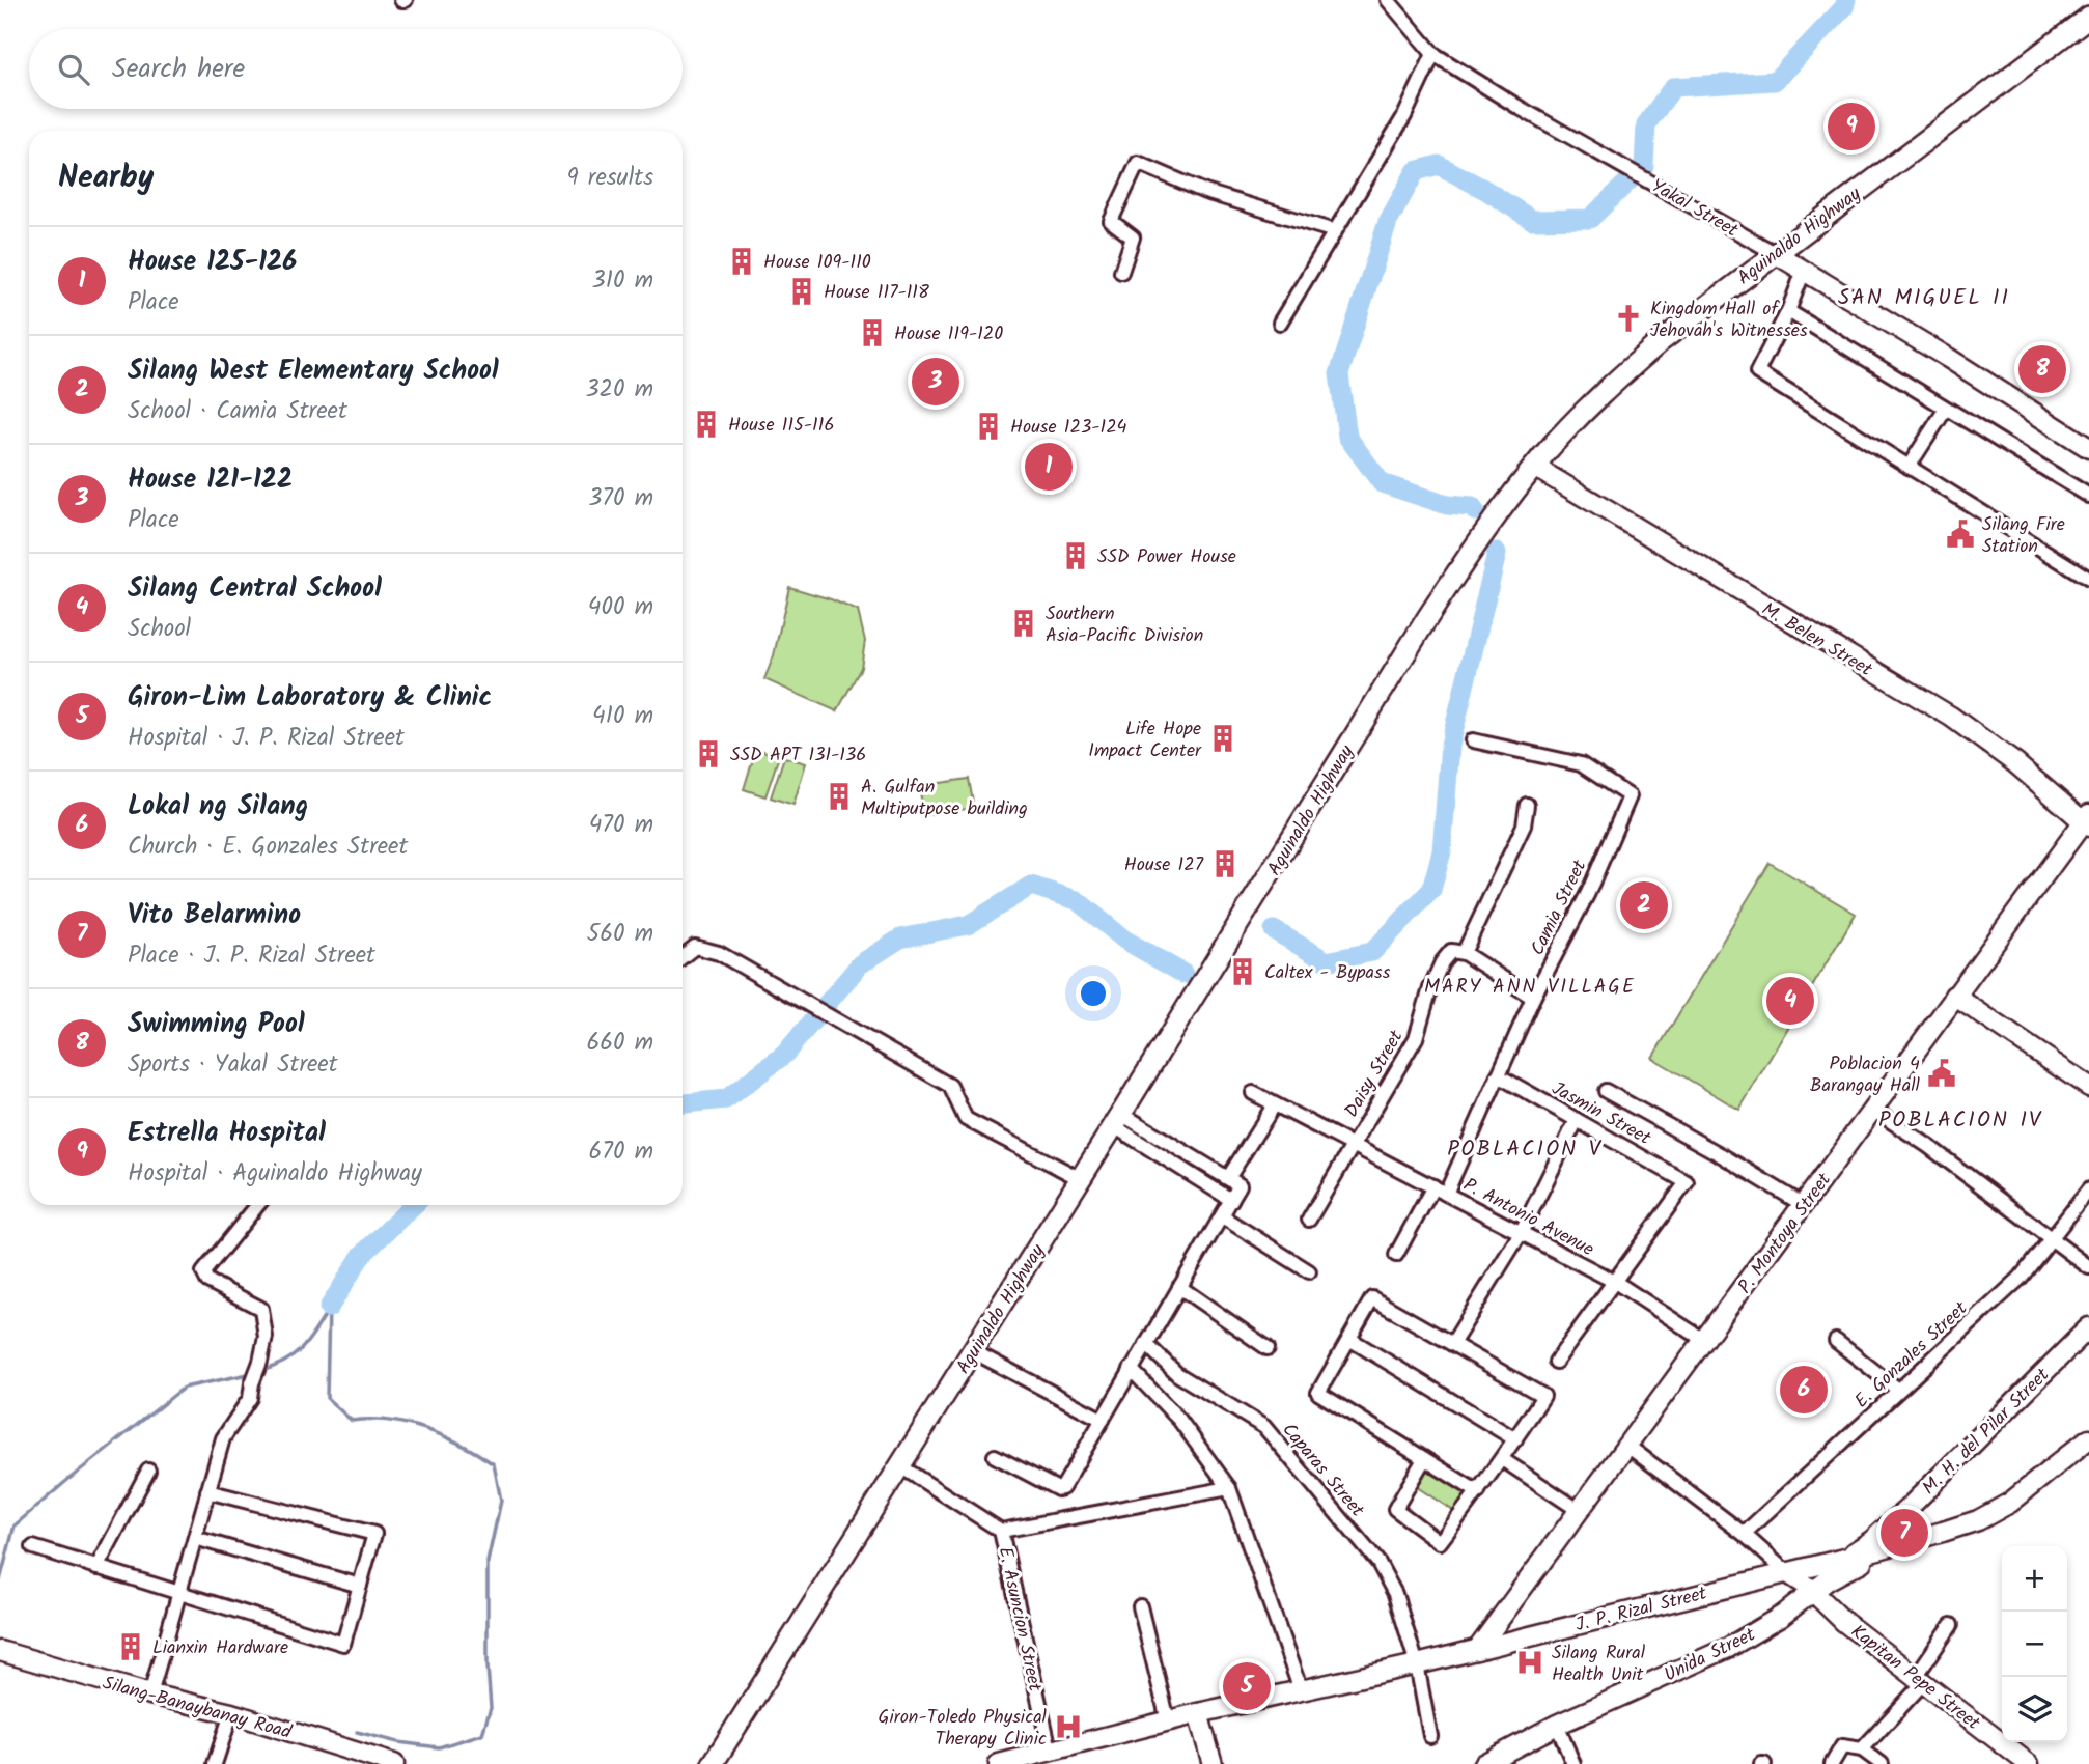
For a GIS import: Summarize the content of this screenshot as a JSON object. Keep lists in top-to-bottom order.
{
  "streets": {
    "main road": ["Aguinaldo Highway"],
    "street": [
      "Yakal Street",
      "M. Belen Street",
      "Camia Street",
      "Daisy Street",
      "Jasmin Street",
      "P. Antonio Avenue",
      "P. Montoya Street",
      "E. Gonzales Street",
      "M. H. del Pilar Street",
      "Caparas Street",
      "J. P. Rizal Street",
      "E. Asuncion Street",
      "Unida Street",
      "Kapitan Pepe Street",
      "Silang-Banaybanay Road"
    ]
  },
  "crossings": [
    ["Yakal Street", "Aguinaldo Highway"],
    ["Aguinaldo Highway", "M. Belen Street"],
    ["M. Belen Street", "P. Montoya Street"],
    ["Camia Street", "Jasmin Street"],
    ["Camia Street", "P. Antonio Avenue"],
    ["Daisy Street", "P. Antonio Avenue"],
    ["Jasmin Street", "P. Antonio Avenue"],
    ["P. Antonio Avenue", "P. Montoya Street"],
    ["P. Montoya Street", "J. P. Rizal Street"],
    ["M. H. del Pilar Street", "J. P. Rizal Street"],
    ["Caparas Street", "J. P. Rizal Street"],
    ["J. P. Rizal Street", "E. Asuncion Street"],
    ["J. P. Rizal Street", "Unida Street"],
    ["J. P. Rizal Street", "Kapitan Pepe Street"],
    ["Unida Street", "Kapitan Pepe Street"]
  ],
  "districts": [
    "SAN MIGUEL II",
    "MARY ANN VILLAGE",
    "POBLACION IV",
    "POBLACION V"
  ],
  "places": {
    "building": [
      "House 109-110",
      "House 117-118",
      "House 119-120",
      "House 115-116",
      "House 123-124",
      "SSD Power House",
      "Southern Asia-Pacific Division",
      "Life Hope Impact Center",
      "SSD APT 131-136",
      "A. Gulfan Multiputpose building",
      "House 127",
      "Caltex - Bypass",
      "Lianxin Hardware"
    ],
    "church": ["Kingdom Hall of Jehovah's Witnesses"],
    "public building": ["Silang Fire Station", "Poblacion 4 Barangay Hall"],
    "hospital": ["Silang Rural Health Unit", "Giron-Toledo Physical Therapy Clinic"]
  },
  "page": {
    "search": "Search here",
    "pins": [
      "9",
      "8",
      "3",
      "1",
      "2",
      "4",
      "6",
      "7",
      "5"
    ],
    "heading": ["Nearby", "9 results"],
    "list": [
      {
        "mark": "1",
        "name": "House 125-126",
        "note": "Place",
        "value": "310 m"
      },
      {
        "mark": "2",
        "name": "Silang West Elementary School",
        "note": "School · Camia Street",
        "value": "320 m"
      },
      {
        "mark": "3",
        "name": "House 121-122",
        "note": "Place",
        "value": "370 m"
      },
      {
        "mark": "4",
        "name": "Silang Central School",
        "note": "School",
        "value": "400 m"
      },
      {
        "mark": "5",
        "name": "Giron-Lim Laboratory & Clinic",
        "note": "Hospital · J. P. Rizal Street",
        "value": "410 m"
      },
      {
        "mark": "6",
        "name": "Lokal ng Silang",
        "note": "Church · E. Gonzales Street",
        "value": "470 m"
      },
      {
        "mark": "7",
        "name": "Vito Belarmino",
        "note": "Place · J. P. Rizal Street",
        "value": "560 m"
      },
      {
        "mark": "8",
        "name": "Swimming Pool",
        "note": "Sports · Yakal Street",
        "value": "660 m"
      },
      {
        "mark": "9",
        "name": "Estrella Hospital",
        "note": "Hospital · Aguinaldo Highway",
        "value": "670 m"
      }
    ],
    "map_buttons": ["+", "−"]
  }
}
